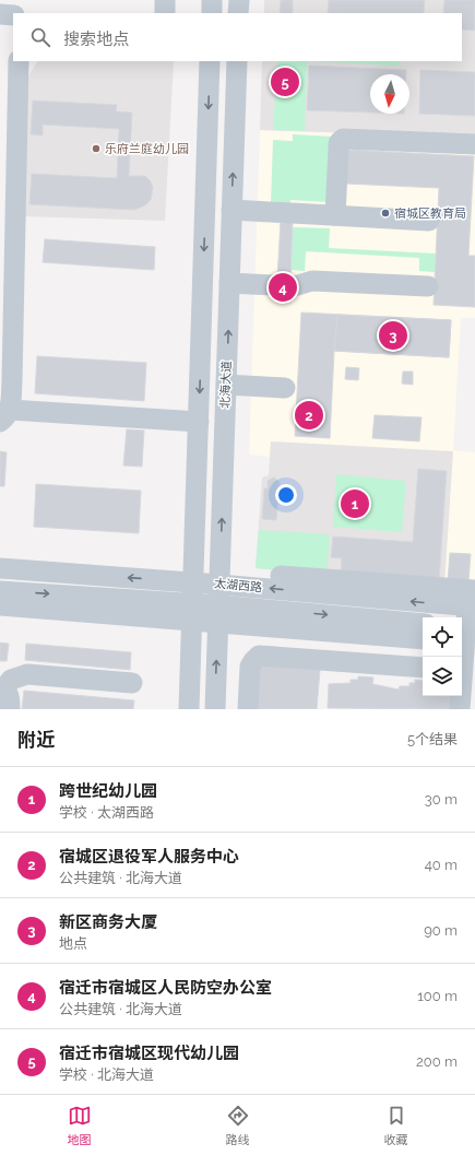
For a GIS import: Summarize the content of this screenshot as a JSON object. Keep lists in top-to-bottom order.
{
  "streets": {
    "street": ["北海大道", "太湖西路"]
  },
  "crossings": [
    ["北海大道", "太湖西路"]
  ],
  "places": ["乐府兰庭幼儿园", "宿城区教育局"],
  "north": "bottom",
  "page": {
    "search": "搜索地点",
    "pins": [
      "5",
      "4",
      "3",
      "2",
      "1"
    ],
    "heading": ["附近", "5个结果"],
    "list": [
      {
        "mark": "1",
        "name": "跨世纪幼儿园",
        "note": "学校 · 太湖西路",
        "value": "30 m"
      },
      {
        "mark": "2",
        "name": "宿城区退役军人服务中心",
        "note": "公共建筑 · 北海大道",
        "value": "40 m"
      },
      {
        "mark": "3",
        "name": "新区商务大厦",
        "note": "地点",
        "value": "90 m"
      },
      {
        "mark": "4",
        "name": "宿迁市宿城区人民防空办公室",
        "note": "公共建筑 · 北海大道",
        "value": "100 m"
      },
      {
        "mark": "5",
        "name": "宿迁市宿城区现代幼儿园",
        "note": "学校 · 北海大道",
        "value": "200 m"
      }
    ],
    "nav": ["地图", "路线", "收藏"]
  }
}
